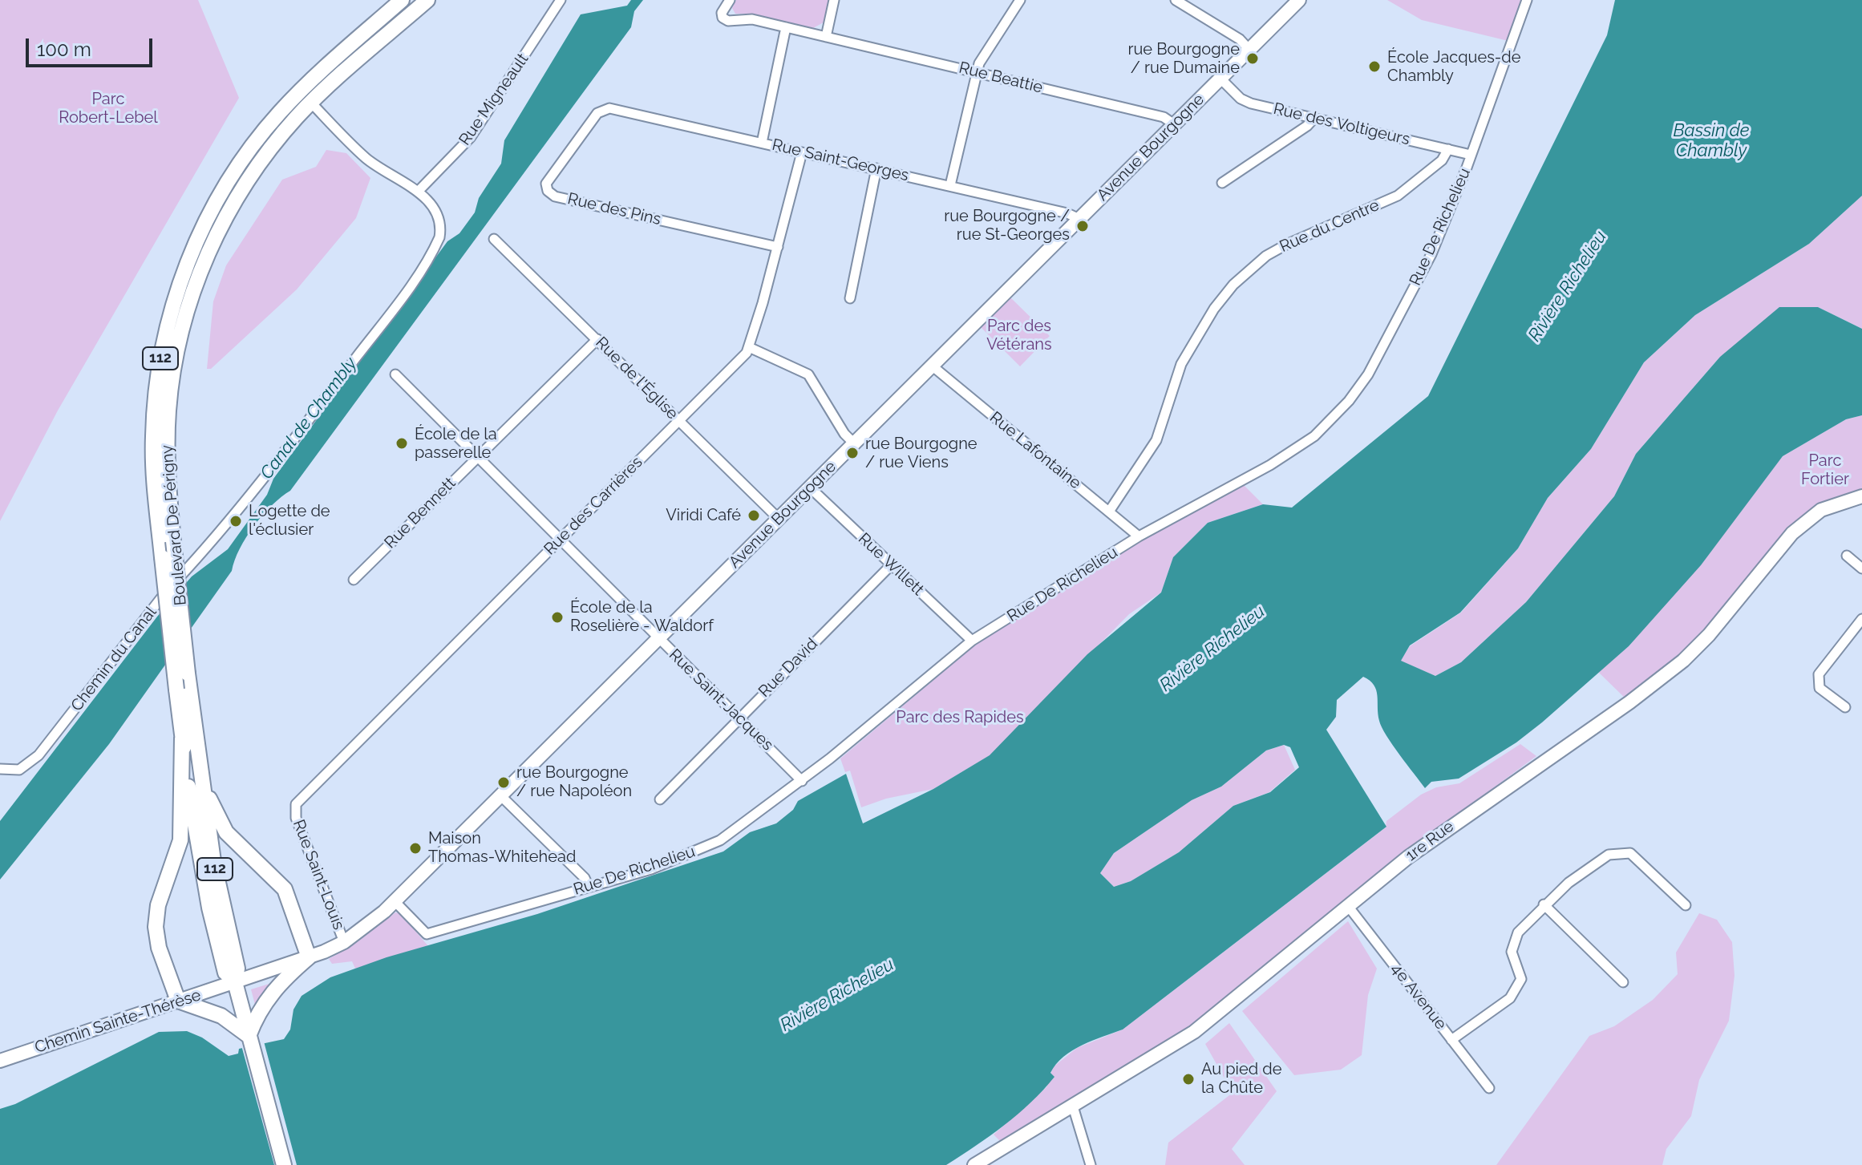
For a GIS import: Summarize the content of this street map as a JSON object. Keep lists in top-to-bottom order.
{
  "streets": {
    "main road": ["112", "Boulevard De Périgny"],
    "street": [
      "Rue Beattie",
      "Rue Migneault",
      "Rue des Voltigeurs",
      "Avenue Bourgogne",
      "Rue Saint-Georges",
      "Rue des Pins",
      "Rue du Centre",
      "Rue De Richelieu",
      "Rue de l'Église",
      "Rue Lafontaine",
      "Rue des Carrières",
      "Rue Bennett",
      "Rue Willett",
      "Chemin du Canal",
      "Rue David",
      "Rue Saint-Jacques",
      "1re Rue",
      "Rue Saint-Louis",
      "4e Avenue",
      "Chemin Sainte-Thérèse"
    ]
  },
  "crossings": [
    ["Rue Beattie", "Avenue Bourgogne"],
    ["Rue Migneault", "Chemin du Canal"],
    ["Rue des Voltigeurs", "Avenue Bourgogne"],
    ["Rue des Voltigeurs", "Rue du Centre"],
    ["Rue des Voltigeurs", "Rue De Richelieu"],
    ["Avenue Bourgogne", "Rue Saint-Georges"],
    ["Avenue Bourgogne", "Rue De Richelieu"],
    ["Avenue Bourgogne", "Rue de l'Église"],
    ["Avenue Bourgogne", "Rue Lafontaine"],
    ["Avenue Bourgogne", "Boulevard De Périgny"],
    ["Avenue Bourgogne", "Rue Willett"],
    ["Avenue Bourgogne", "Rue Saint-Jacques"],
    ["Avenue Bourgogne", "Rue Saint-Louis"],
    ["Avenue Bourgogne", "Chemin Sainte-Thérèse"],
    ["Rue Saint-Georges", "Rue des Pins"],
    ["Rue Saint-Georges", "Rue des Carrières"],
    ["Rue des Pins", "Rue des Carrières"],
    ["Rue du Centre", "Rue Lafontaine"],
    ["Rue De Richelieu", "Rue Lafontaine"],
    ["Rue De Richelieu", "Rue Willett"],
    ["Rue De Richelieu", "Rue Saint-Jacques"],
    ["Rue de l'Église", "Rue des Carrières"],
    ["Rue de l'Église", "Rue Bennett"],
    ["Rue des Carrières", "Rue Saint-Jacques"],
    ["Rue des Carrières", "Rue Saint-Louis"],
    ["Rue Bennett", "Rue Saint-Jacques"],
    ["Boulevard De Périgny", "Chemin du Canal"],
    ["Boulevard De Périgny", "Chemin Sainte-Thérèse"],
    ["Rue Willett", "Rue David"],
    ["Rue David", "Rue Saint-Jacques"],
    ["1re Rue", "4e Avenue"]
  ],
  "water": ["Bassin de Chambly", "Rivière Richelieu", "Canal de Chambly"],
  "parks": [
    "Parc Robert-Lebel",
    "Parc des Vétérans",
    "Parc Fortier",
    "Parc des Rapides"
  ],
  "places": [
    "rue Bourgogne / rue Dumaine",
    "École Jacques-de Chambly",
    "rue Bourgogne / rue St-Georges",
    "École de la passerelle",
    "rue Bourgogne / rue Viens",
    "Viridi Café",
    "Logette de l'éclusier",
    "École de la Roselière - Waldorf",
    "rue Bourgogne / rue Napoléon",
    "Maison Thomas-Whitehead",
    "Au pied de la Chûte"
  ],
  "scale_bar": "100 m"
}
